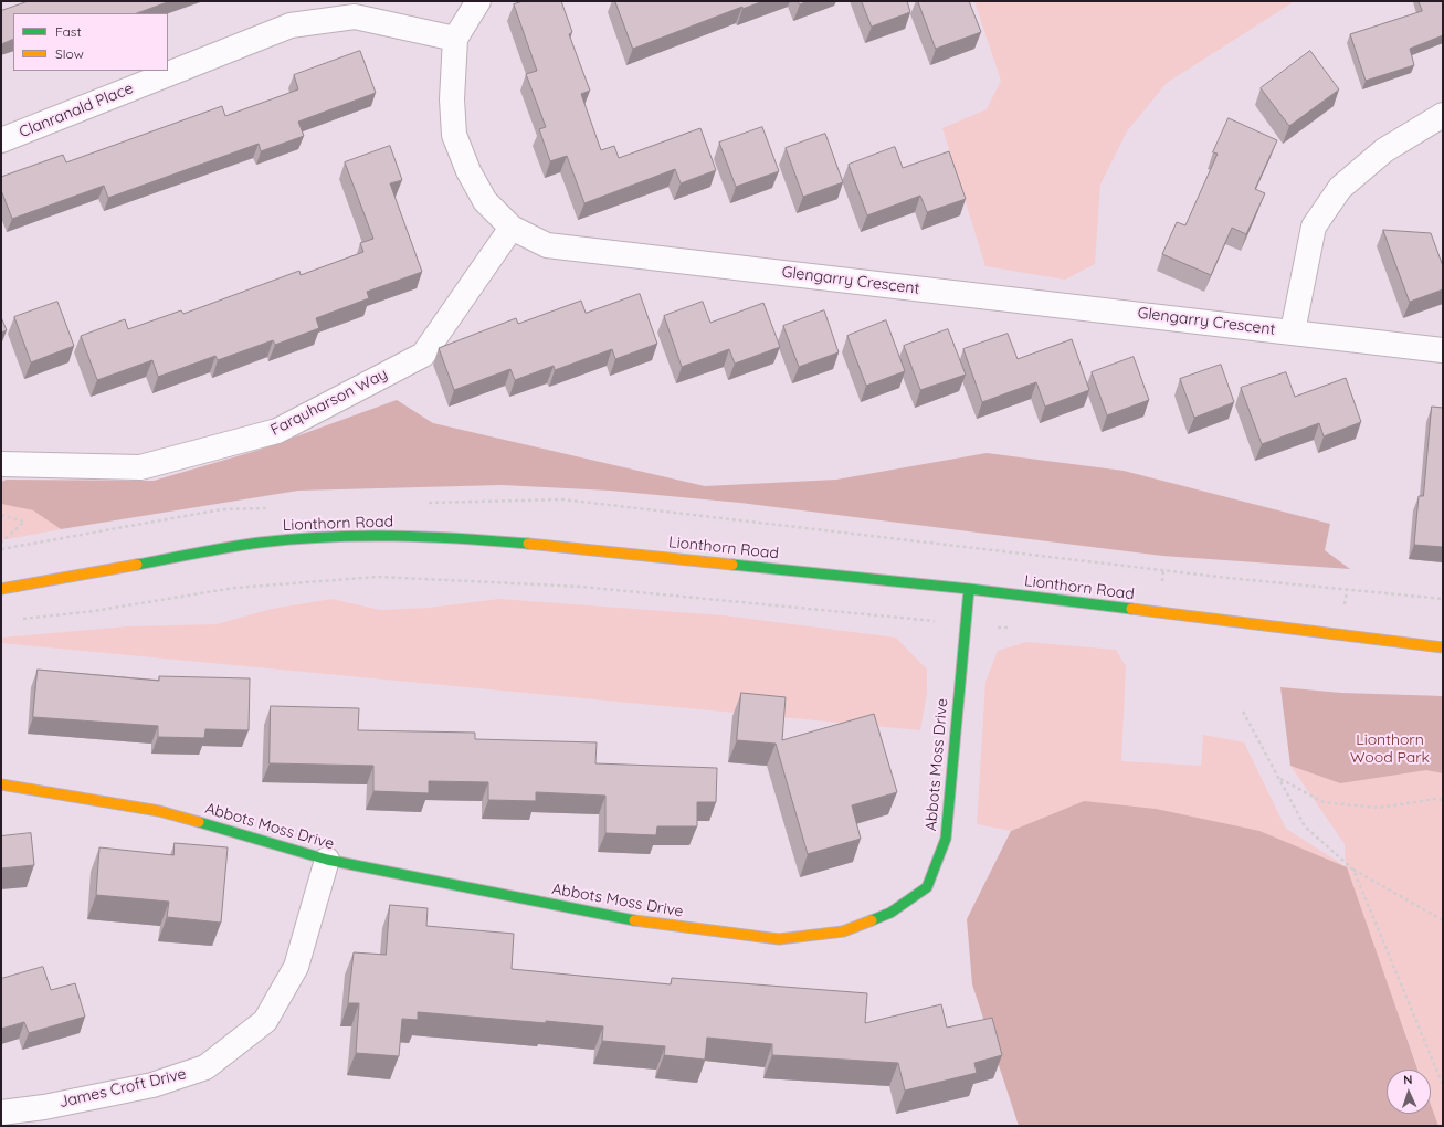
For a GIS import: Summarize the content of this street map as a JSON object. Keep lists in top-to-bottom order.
{
  "streets": {
    "street": [
      "Clanranald Place",
      "Glengarry Crescent",
      "Farquharson Way",
      "Lionthorn Road",
      "Abbots Moss Drive",
      "James Croft Drive"
    ]
  },
  "crossings": [
    ["Clanranald Place", "Glengarry Crescent"],
    ["Glengarry Crescent", "Farquharson Way"],
    ["Lionthorn Road", "Abbots Moss Drive"],
    ["Abbots Moss Drive", "James Croft Drive"]
  ],
  "parks": ["Lionthorn Wood Park"],
  "legend": ["Fast", "Slow"],
  "north": "top"
}
